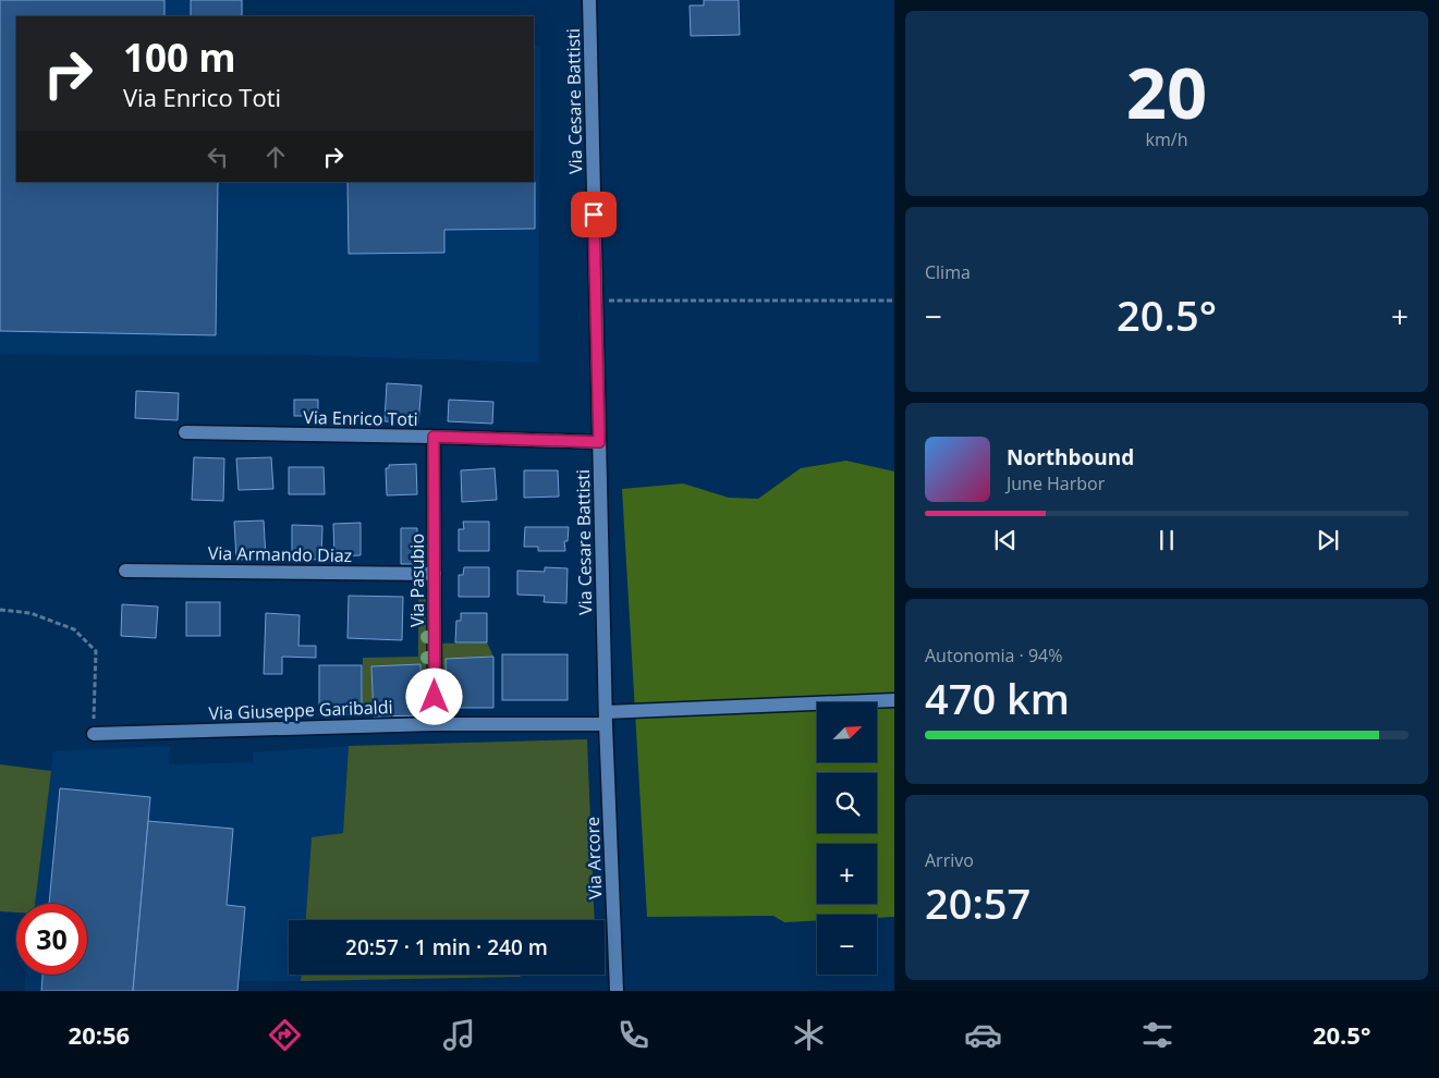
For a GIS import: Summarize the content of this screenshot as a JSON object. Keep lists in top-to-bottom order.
{
  "streets": {
    "street": [
      "Via Cesare Battisti",
      "Via Enrico Toti",
      "Via Armando Diaz",
      "Via Pasubio",
      "Via Giuseppe Garibaldi",
      "Via Arcore"
    ]
  },
  "crossings": [
    ["Via Cesare Battisti", "Via Enrico Toti"],
    ["Via Cesare Battisti", "Via Giuseppe Garibaldi"],
    ["Via Cesare Battisti", "Via Arcore"],
    ["Via Enrico Toti", "Via Pasubio"],
    ["Via Armando Diaz", "Via Pasubio"],
    ["Via Pasubio", "Via Giuseppe Garibaldi"],
    ["Via Giuseppe Garibaldi", "Via Arcore"]
  ],
  "north": "top right",
  "page": {
    "tile": [
      ["20", "km/h"],
      "Clima",
      ["Autonomia · 94%", "470 km"],
      ["Arrivo", "20:57"]
    ],
    "turn": ["100 m", "Via Enrico Toti"],
    "heat": ["−", "20.5°", "+"],
    "song": ["Northbound", "June Harbor"],
    "map_buttons": ["+", "−"],
    "limit": "30",
    "trip": "20:57 · 1 min · 240 m",
    "tabs": ["20:56", "20.5°"]
  }
}
